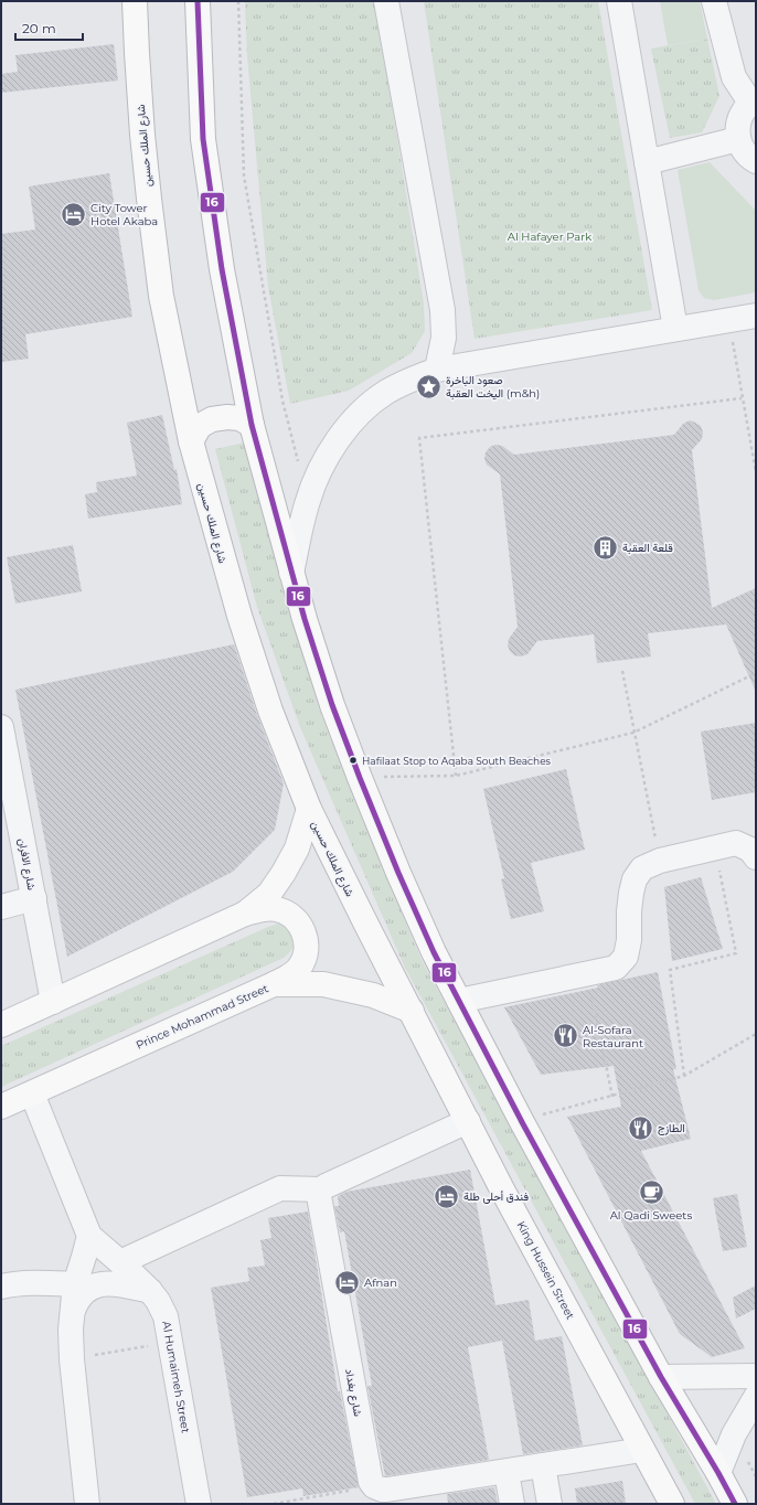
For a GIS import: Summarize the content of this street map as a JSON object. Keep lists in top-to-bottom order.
{
  "streets": {
    "main road": ["شارع الملك حسين", "Prince Mohammad Street", "King Hussein Street"],
    "street": ["شارع الافران", "Al Humaimeh Street", "شارع بغداد"]
  },
  "crossings": [
    ["شارع الملك حسين", "Prince Mohammad Street"],
    ["شارع الملك حسين", "King Hussein Street"],
    ["Prince Mohammad Street", "King Hussein Street"]
  ],
  "parks": ["Al Hafayer Park"],
  "places": {
    "hotel": ["City Tower Hotel Akaba", "فندق أحلى طلة", "Afnan"],
    "place": ["صعود الباخرة اليخت العقبة (m&h)"],
    "building": ["قلعة العقبة"],
    "other": ["Hafilaat Stop to Aqaba South Beaches"],
    "restaurant": ["Al-Sofara Restaurant", "الطازج"],
    "cafe": ["Al Qadi Sweets"]
  },
  "lines": ["transit line 16"],
  "scale_bar": "20 m"
}
